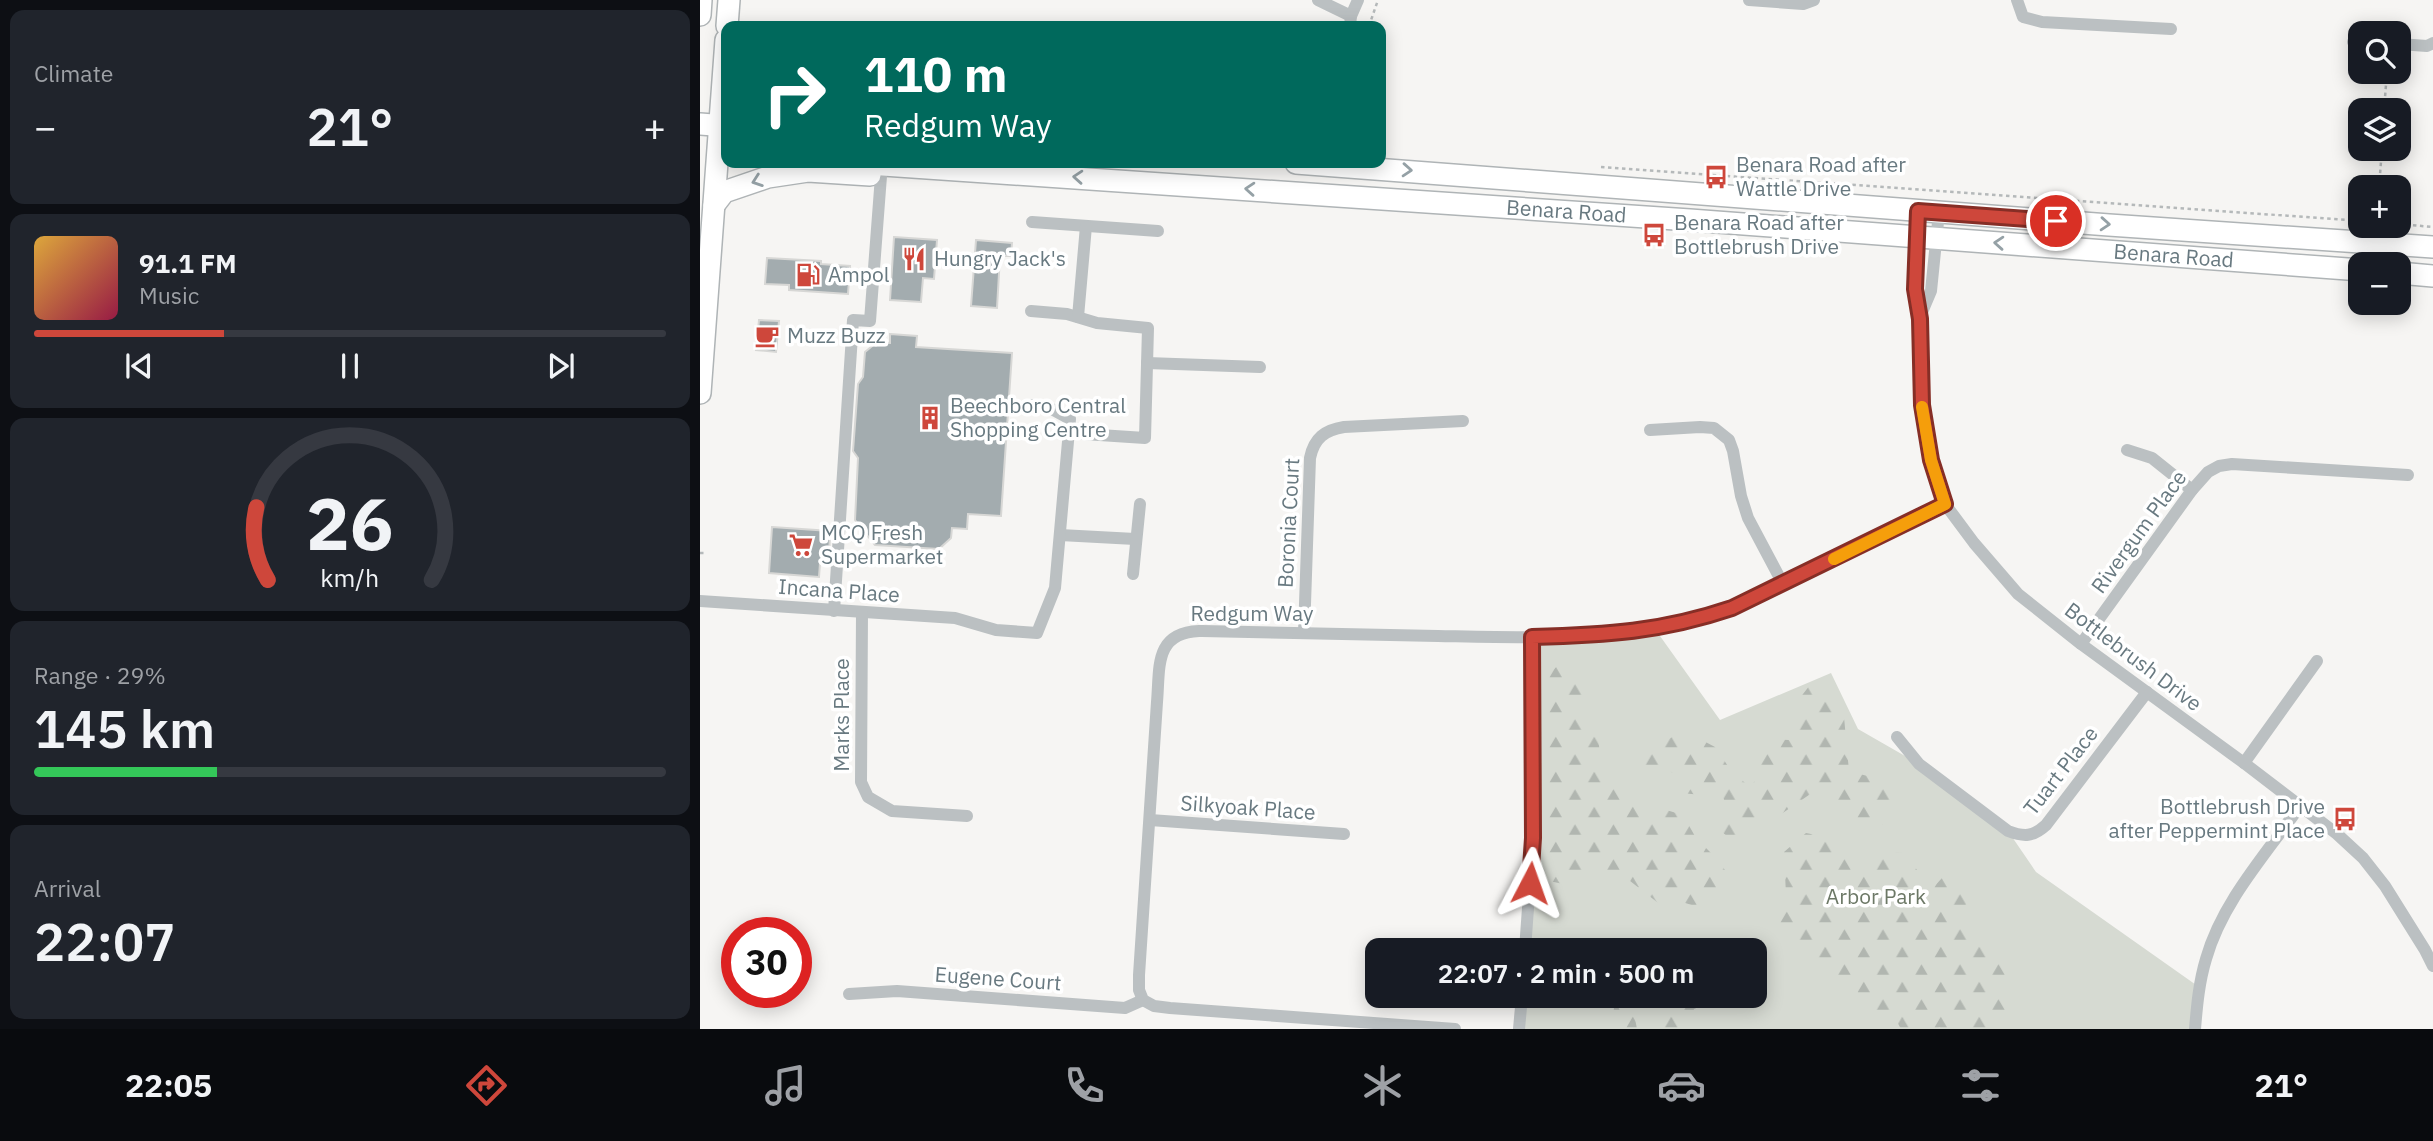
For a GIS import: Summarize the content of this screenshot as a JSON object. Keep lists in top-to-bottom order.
{
  "streets": {
    "main road": ["Benara Road"],
    "street": [
      "Boronia Court",
      "Rivergum Place",
      "Incana Place",
      "Redgum Way",
      "Bottlebrush Drive",
      "Marks Place",
      "Tuart Place",
      "Silkyoak Place",
      "Eugene Court"
    ]
  },
  "crossings": [
    ["Benara Road", "Bottlebrush Drive"],
    ["Boronia Court", "Redgum Way"],
    ["Rivergum Place", "Bottlebrush Drive"],
    ["Incana Place", "Marks Place"],
    ["Redgum Way", "Bottlebrush Drive"],
    ["Redgum Way", "Silkyoak Place"],
    ["Redgum Way", "Eugene Court"],
    ["Bottlebrush Drive", "Tuart Place"]
  ],
  "parks": ["Arbor Park"],
  "places": {
    "bus stop": ["Benara Road after Wattle Drive", "Benara Road after Bottlebrush Drive", "Bottlebrush Drive after Peppermint Place"],
    "restaurant": ["Hungry Jack's"],
    "fuel station": ["Ampol"],
    "cafe": ["Muzz Buzz"],
    "building": ["Beechboro Central Shopping Centre"],
    "supermarket": ["MCQ Fresh Supermarket"]
  },
  "page": {
    "tile": [
      "Climate",
      ["Range · 29%", "145 km"],
      ["Arrival", "22:07"]
    ],
    "map_buttons": ["+", "−"],
    "turn": ["110 m", "Redgum Way"],
    "heat": ["−", "21°", "+"],
    "song": ["91.1 FM", "Music"],
    "limit": "30",
    "trip": "22:07 · 2 min · 500 m",
    "tabs": ["22:05", "21°"],
    "gauge": ["26", "km/h"]
  }
}
